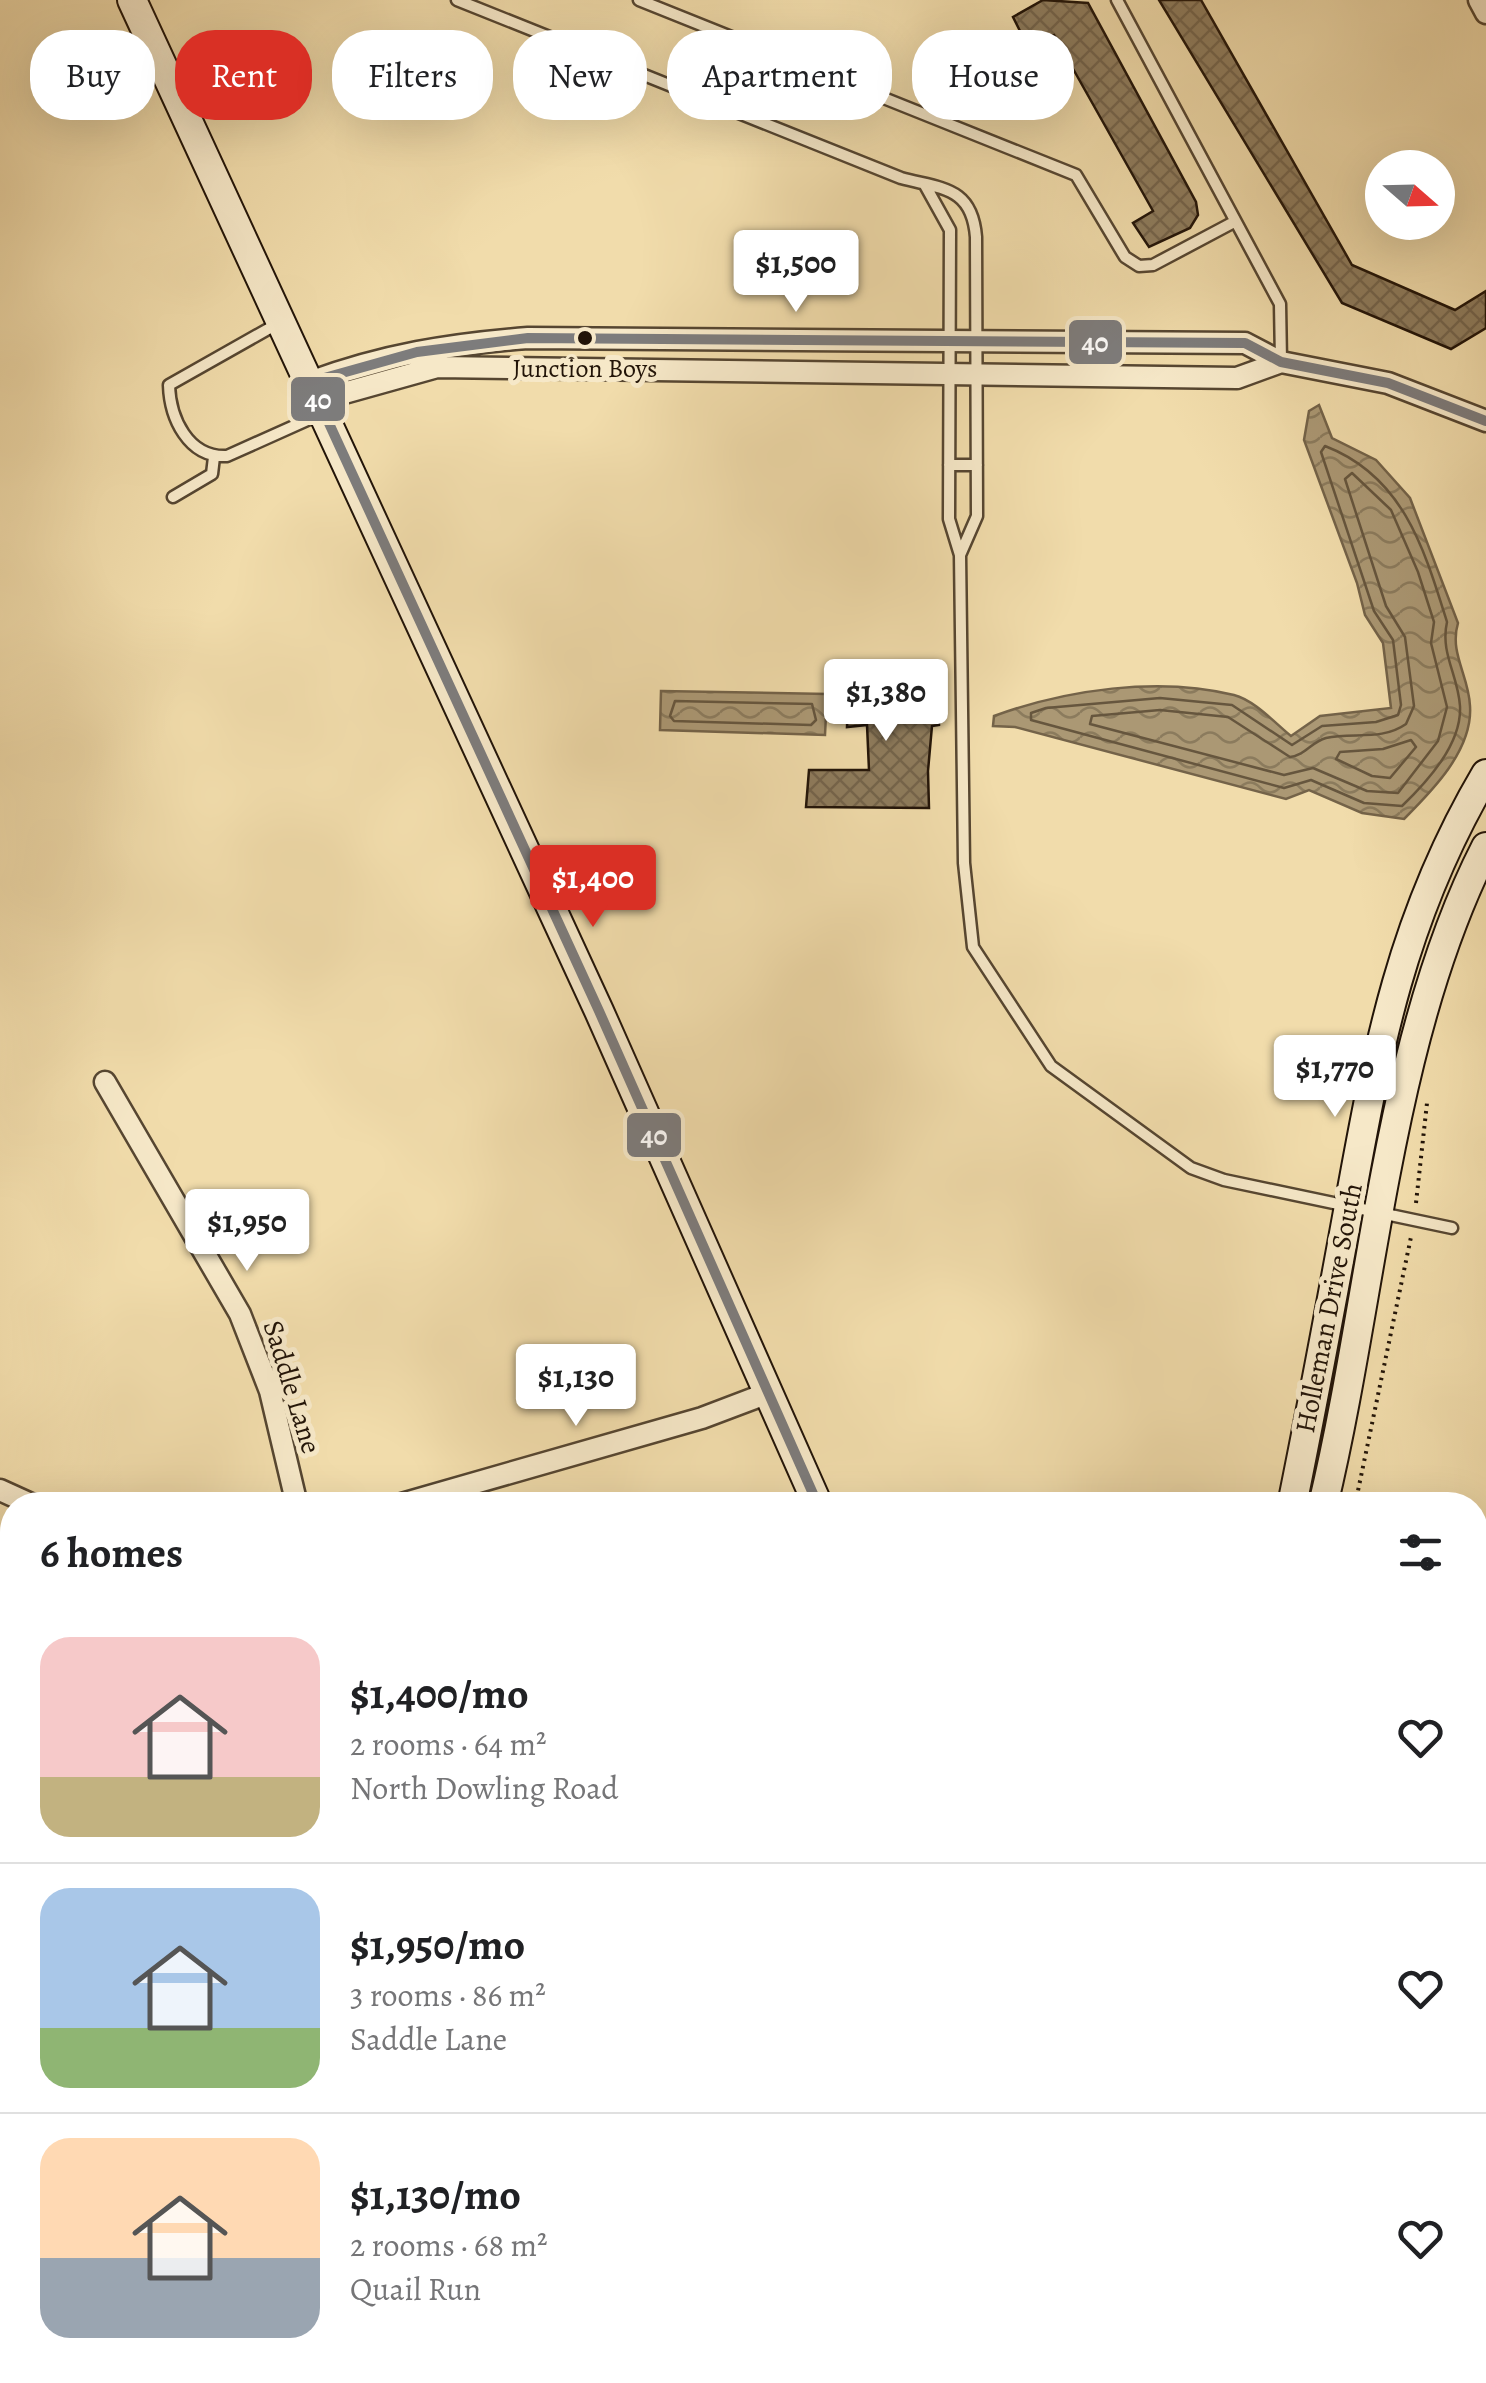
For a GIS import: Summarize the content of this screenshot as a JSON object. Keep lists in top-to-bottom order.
{
  "streets": {
    "street": ["Holleman Drive South", "Saddle Lane"]
  },
  "places": ["Junction Boys"],
  "lines": ["transit line 40"],
  "north": "right",
  "page": {
    "chip": [
      "Buy",
      "Rent",
      "Filters",
      "New",
      "Apartment",
      "House"
    ],
    "price": [
      "$1,500",
      "$1,380",
      "$1,400",
      "$1,770",
      "$1,950",
      "$1,130"
    ],
    "heading": "6 homes",
    "list": [
      {
        "name": "$1,400/mo",
        "note": "2 rooms · 64 m² · North Dowling Road"
      },
      {
        "name": "$1,950/mo",
        "note": "3 rooms · 86 m² · Saddle Lane"
      },
      {
        "name": "$1,130/mo",
        "note": "2 rooms · 68 m² · Quail Run"
      }
    ]
  }
}
